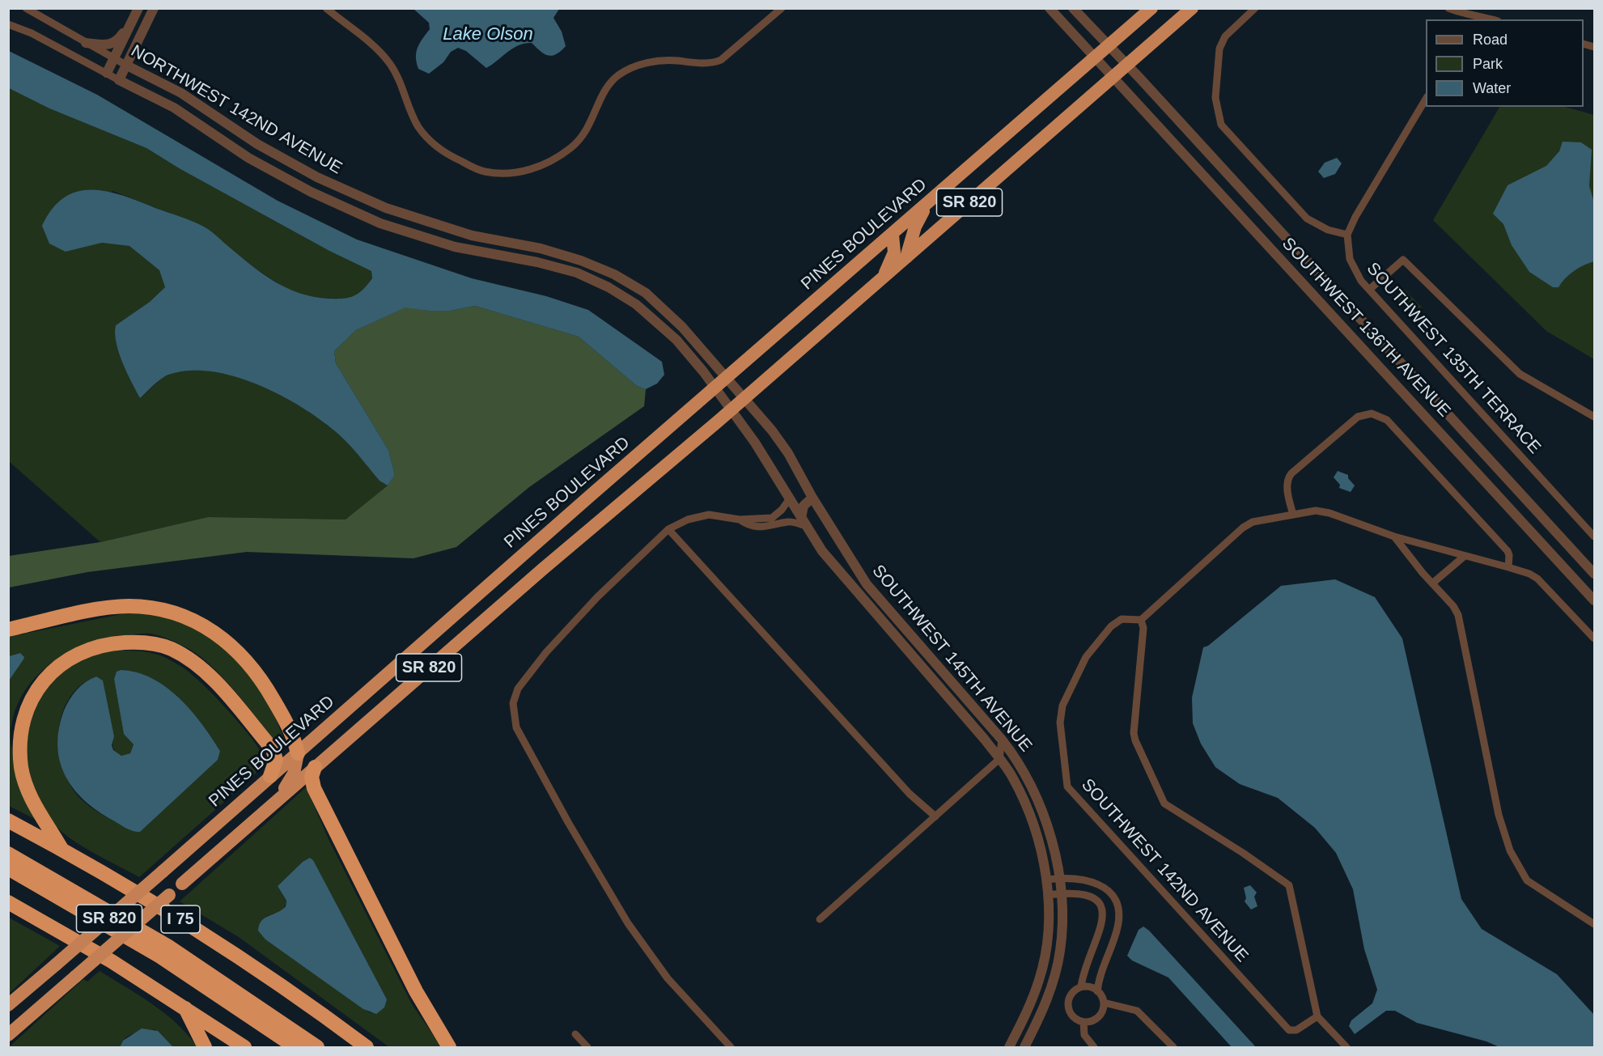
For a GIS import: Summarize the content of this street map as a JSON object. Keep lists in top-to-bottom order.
{
  "streets": {
    "highway": ["SR 820", "PINES BOULEVARD", "I 75"],
    "street": [
      "NORTHWEST 142ND AVENUE",
      "SOUTHWEST 136TH AVENUE",
      "SOUTHWEST 135TH TERRACE",
      "SOUTHWEST 145TH AVENUE",
      "SOUTHWEST 142ND AVENUE"
    ]
  },
  "crossings": [
    ["NORTHWEST 142ND AVENUE", "SR 820"],
    ["NORTHWEST 142ND AVENUE", "PINES BOULEVARD"],
    ["NORTHWEST 142ND AVENUE", "SOUTHWEST 145TH AVENUE"],
    ["SR 820", "SOUTHWEST 136TH AVENUE"],
    ["SR 820", "SOUTHWEST 145TH AVENUE"],
    ["PINES BOULEVARD", "SOUTHWEST 136TH AVENUE"]
  ],
  "water": ["Lake Olson"],
  "legend": ["Road", "Park", "Water"]
}
